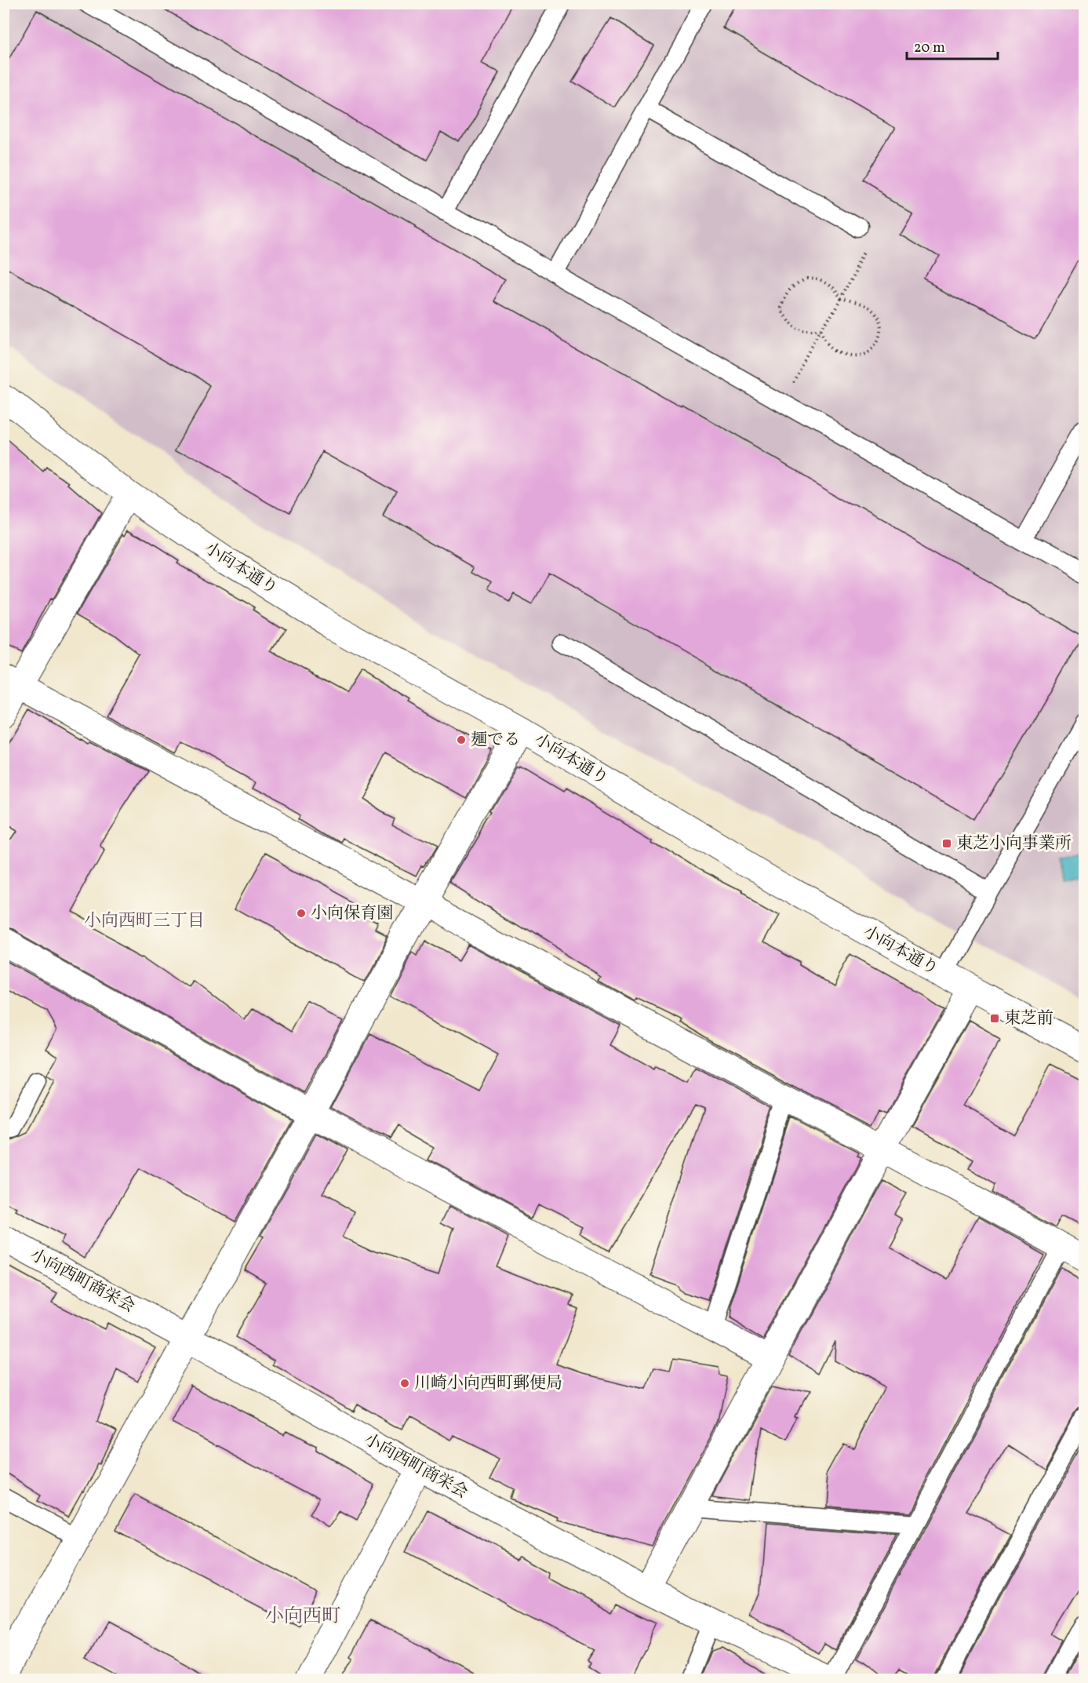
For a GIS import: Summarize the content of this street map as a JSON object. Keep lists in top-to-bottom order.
{
  "streets": {
    "street": ["小向本通り", "小向西町商栄会"]
  },
  "districts": ["小向西町三丁目", "小向西町"],
  "places": {
    "other": ["麺でる", "小向保育園", "川崎小向西町郵便局"],
    "transit": ["東芝小向事業所", "東芝前"]
  },
  "scale_bar": "20 m"
}
